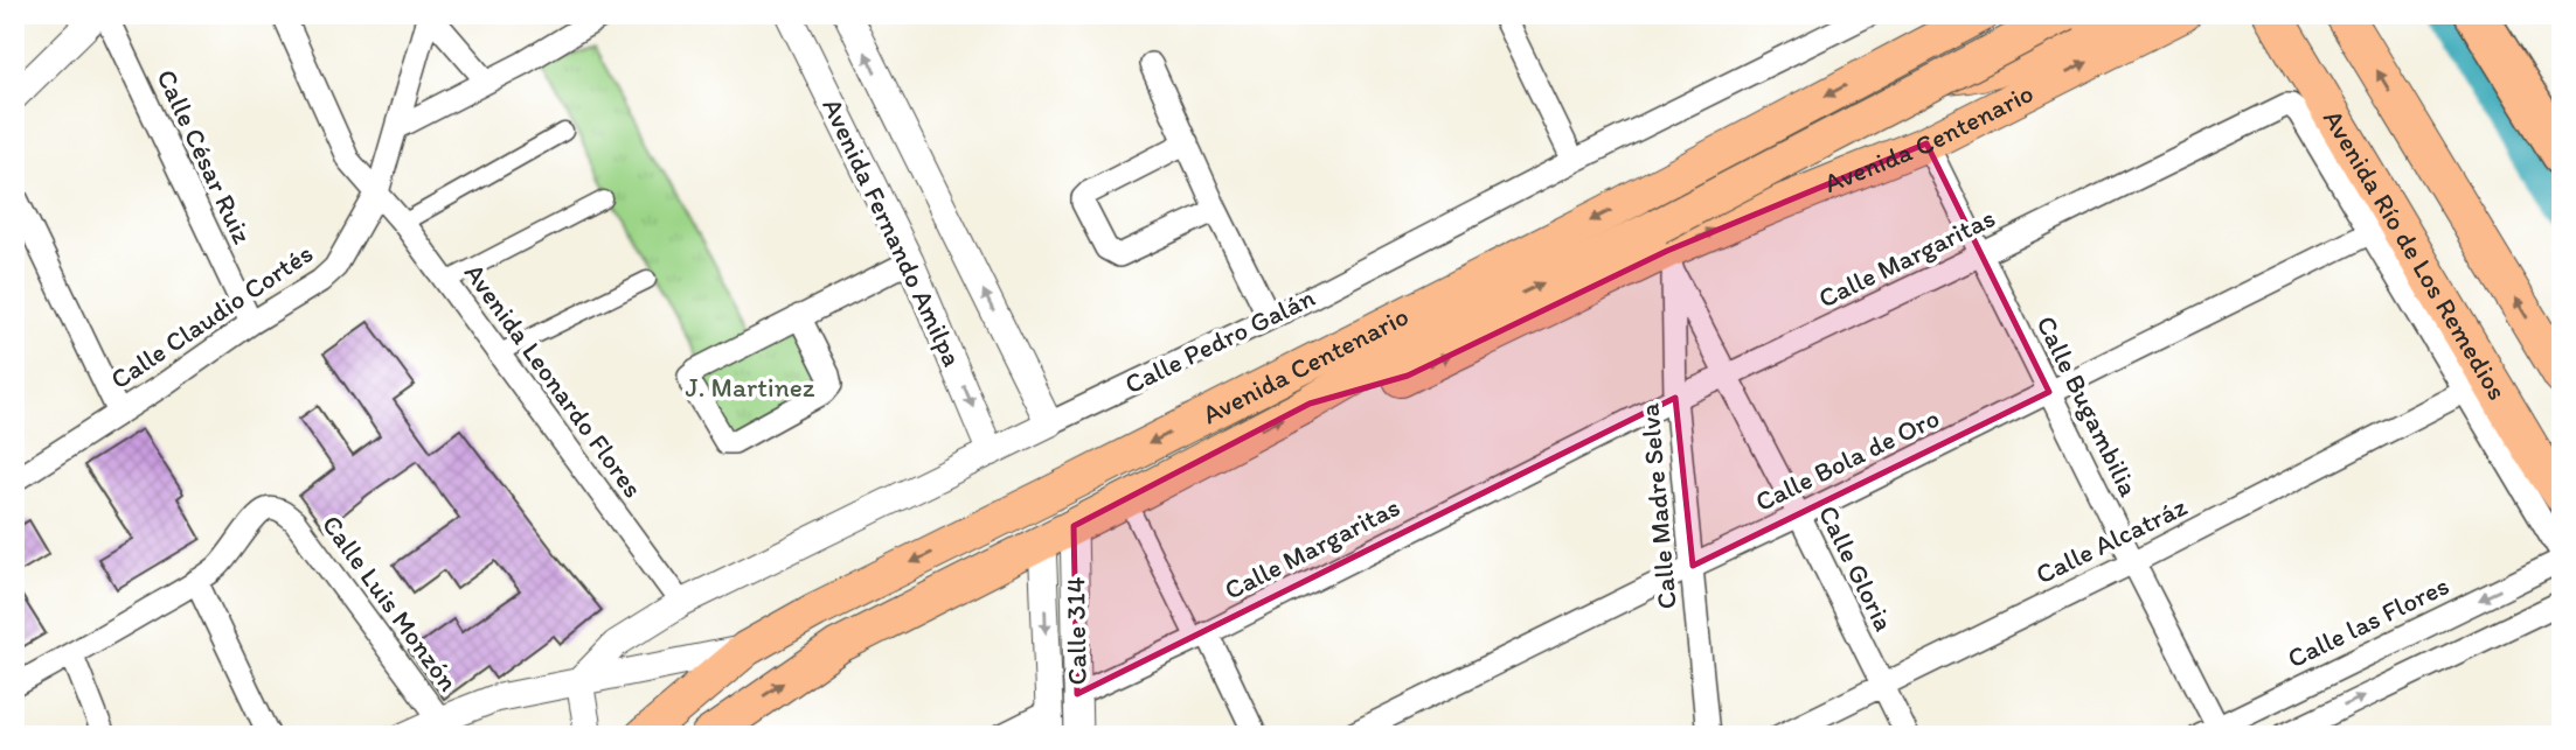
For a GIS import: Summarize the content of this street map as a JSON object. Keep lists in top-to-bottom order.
{
  "streets": {
    "highway": ["Avenida Río de Los Remedios"],
    "main road": ["Avenida Centenario"],
    "street": [
      "Calle César Ruiz",
      "Avenida Fernando Amilpa",
      "Calle Margaritas",
      "Calle Claudio Cortés",
      "Calle Pedro Galán",
      "Avenida Leonardo Flores",
      "Calle Bugambilia",
      "Calle Bola de Oro",
      "Calle Madre Selva",
      "Calle Alcatráz",
      "Calle Gloria",
      "Calle Luis Monzón",
      "Calle las Flores",
      "Calle 314"
    ]
  },
  "crossings": [
    ["Avenida Centenario", "Calle Bugambilia"],
    ["Avenida Centenario", "Calle Madre Selva"],
    ["Avenida Centenario", "Calle Gloria"],
    ["Avenida Centenario", "Calle 314"],
    ["Calle César Ruiz", "Calle Claudio Cortés"],
    ["Avenida Fernando Amilpa", "Calle Pedro Galán"],
    ["Calle Margaritas", "Calle Bugambilia"],
    ["Calle Margaritas", "Calle Bola de Oro"],
    ["Calle Margaritas", "Calle Madre Selva"],
    ["Calle Margaritas", "Calle Alcatráz"],
    ["Calle Margaritas", "Calle Gloria"],
    ["Calle Margaritas", "Calle 314"],
    ["Calle Claudio Cortés", "Avenida Leonardo Flores"],
    ["Calle Pedro Galán", "Avenida Leonardo Flores"],
    ["Calle Bugambilia", "Calle Bola de Oro"],
    ["Calle Bugambilia", "Calle Alcatráz"],
    ["Calle Bugambilia", "Calle las Flores"],
    ["Calle Bola de Oro", "Calle Madre Selva"],
    ["Calle Bola de Oro", "Calle Gloria"],
    ["Calle Madre Selva", "Calle Gloria"],
    ["Calle Alcatráz", "Calle Gloria"]
  ],
  "parks": ["J. Martinez"]
}
